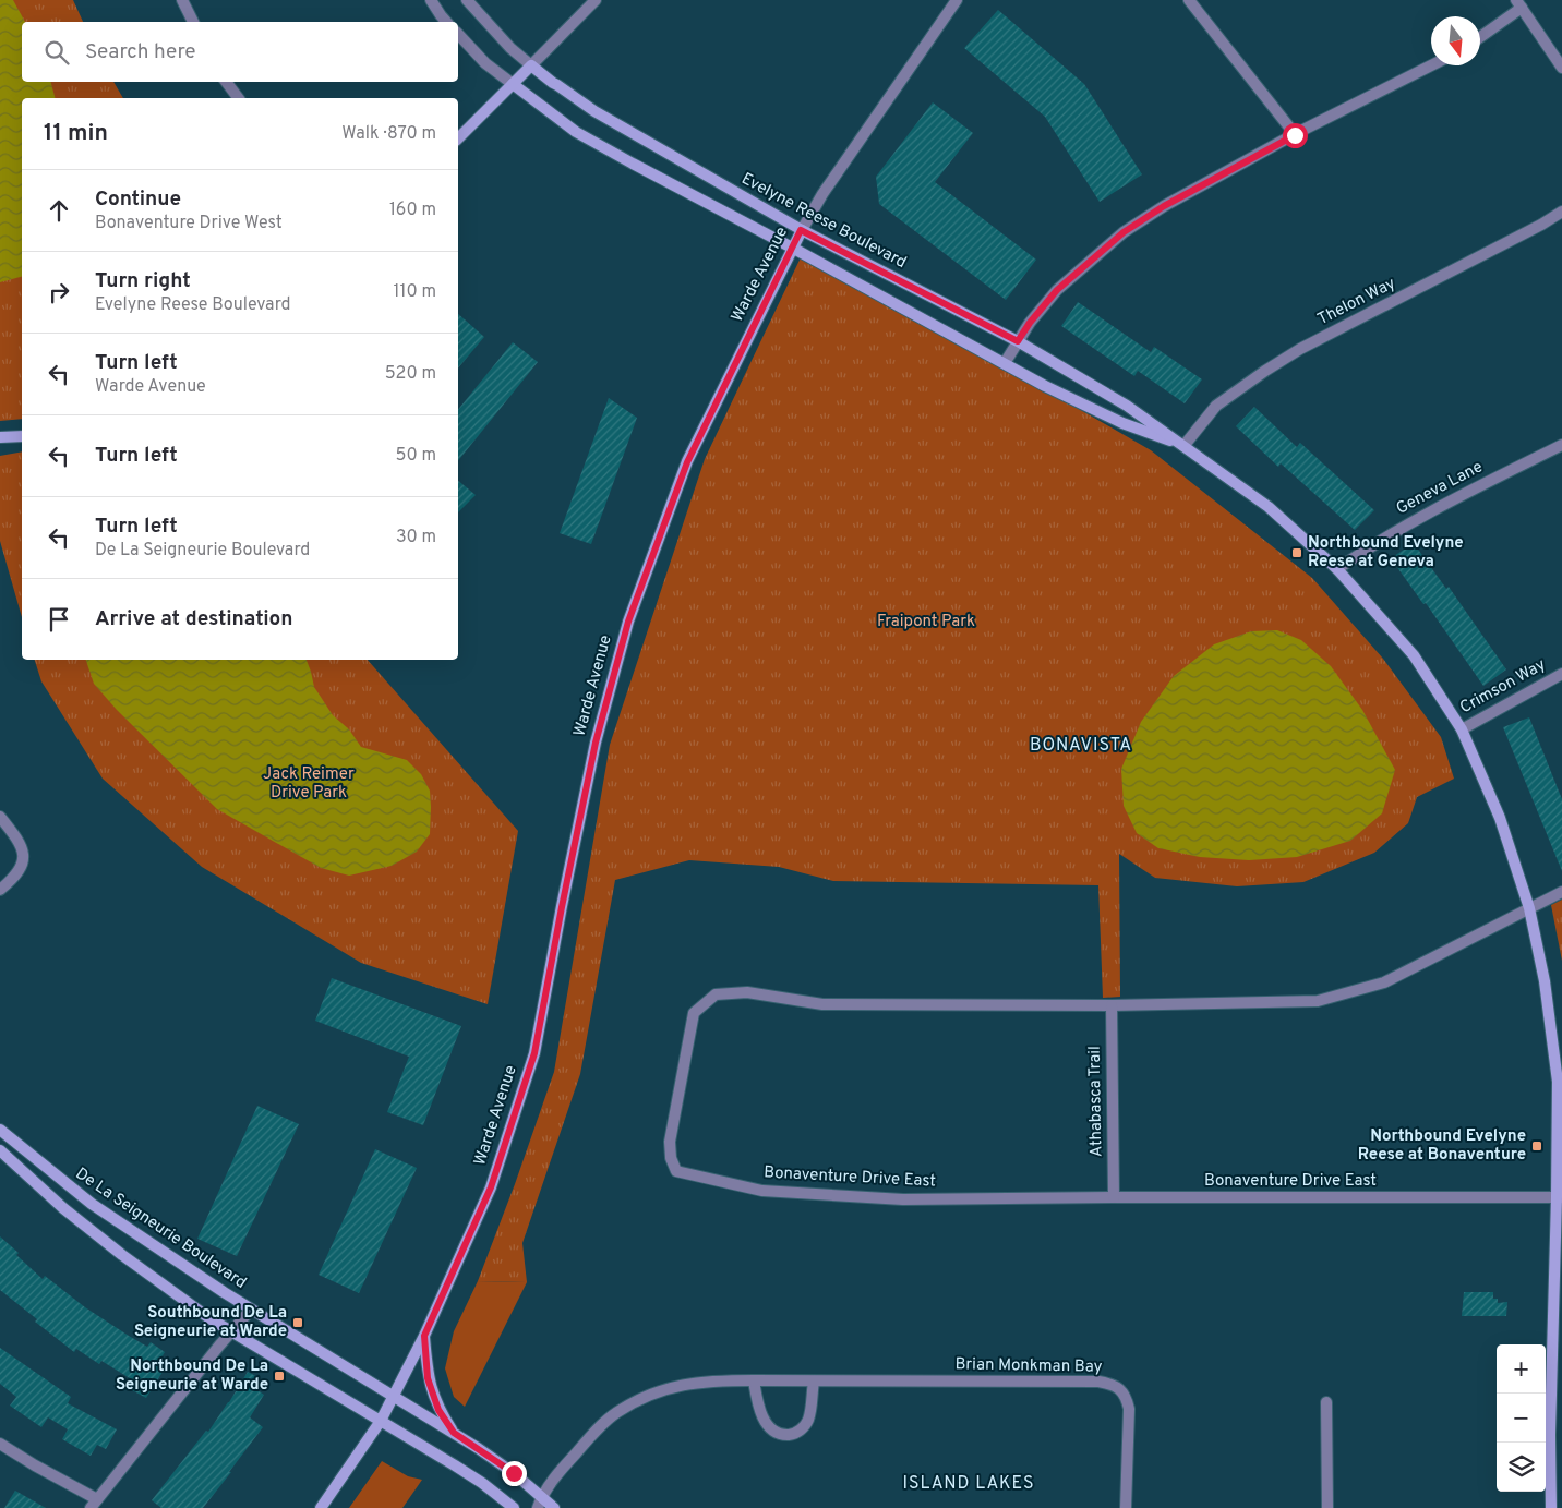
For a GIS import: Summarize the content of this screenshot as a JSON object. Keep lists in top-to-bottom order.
{
  "streets": {
    "street": [
      "Evelyne Reese Boulevard",
      "Warde Avenue",
      "Thelon Way",
      "Geneva Lane",
      "Crimson Way",
      "Athabasca Trail",
      "Bonaventure Drive East",
      "De La Seigneurie Boulevard",
      "Brian Monkman Bay"
    ]
  },
  "crossings": [
    ["Evelyne Reese Boulevard", "Warde Avenue"],
    ["Evelyne Reese Boulevard", "Thelon Way"],
    ["Evelyne Reese Boulevard", "Geneva Lane"],
    ["Evelyne Reese Boulevard", "Crimson Way"],
    ["Evelyne Reese Boulevard", "Bonaventure Drive East"],
    ["Warde Avenue", "De La Seigneurie Boulevard"],
    ["Athabasca Trail", "Bonaventure Drive East"],
    ["De La Seigneurie Boulevard", "Brian Monkman Bay"]
  ],
  "districts": ["BONAVISTA", "ISLAND LAKES"],
  "parks": ["Fraipont Park", "Jack Reimer Drive Park"],
  "places": {
    "transit": [
      "Northbound Evelyne Reese at Geneva",
      "Northbound Evelyne Reese at Bonaventure",
      "Southbound De La Seigneurie at Warde",
      "Northbound De La Seigneurie at Warde"
    ]
  },
  "north": "bottom",
  "page": {
    "search": "Search here",
    "heading": ["11 min", "Walk · 870 m"],
    "list": [
      ["Continue", "Bonaventure Drive West", "160 m"],
      ["Turn right", "Evelyne Reese Boulevard", "110 m"],
      ["Turn left", "Warde Avenue", "520 m"],
      ["Turn left", "50 m"],
      ["Turn left", "De La Seigneurie Boulevard", "30 m"],
      "Arrive at destination"
    ],
    "map_buttons": ["+", "−"]
  }
}
